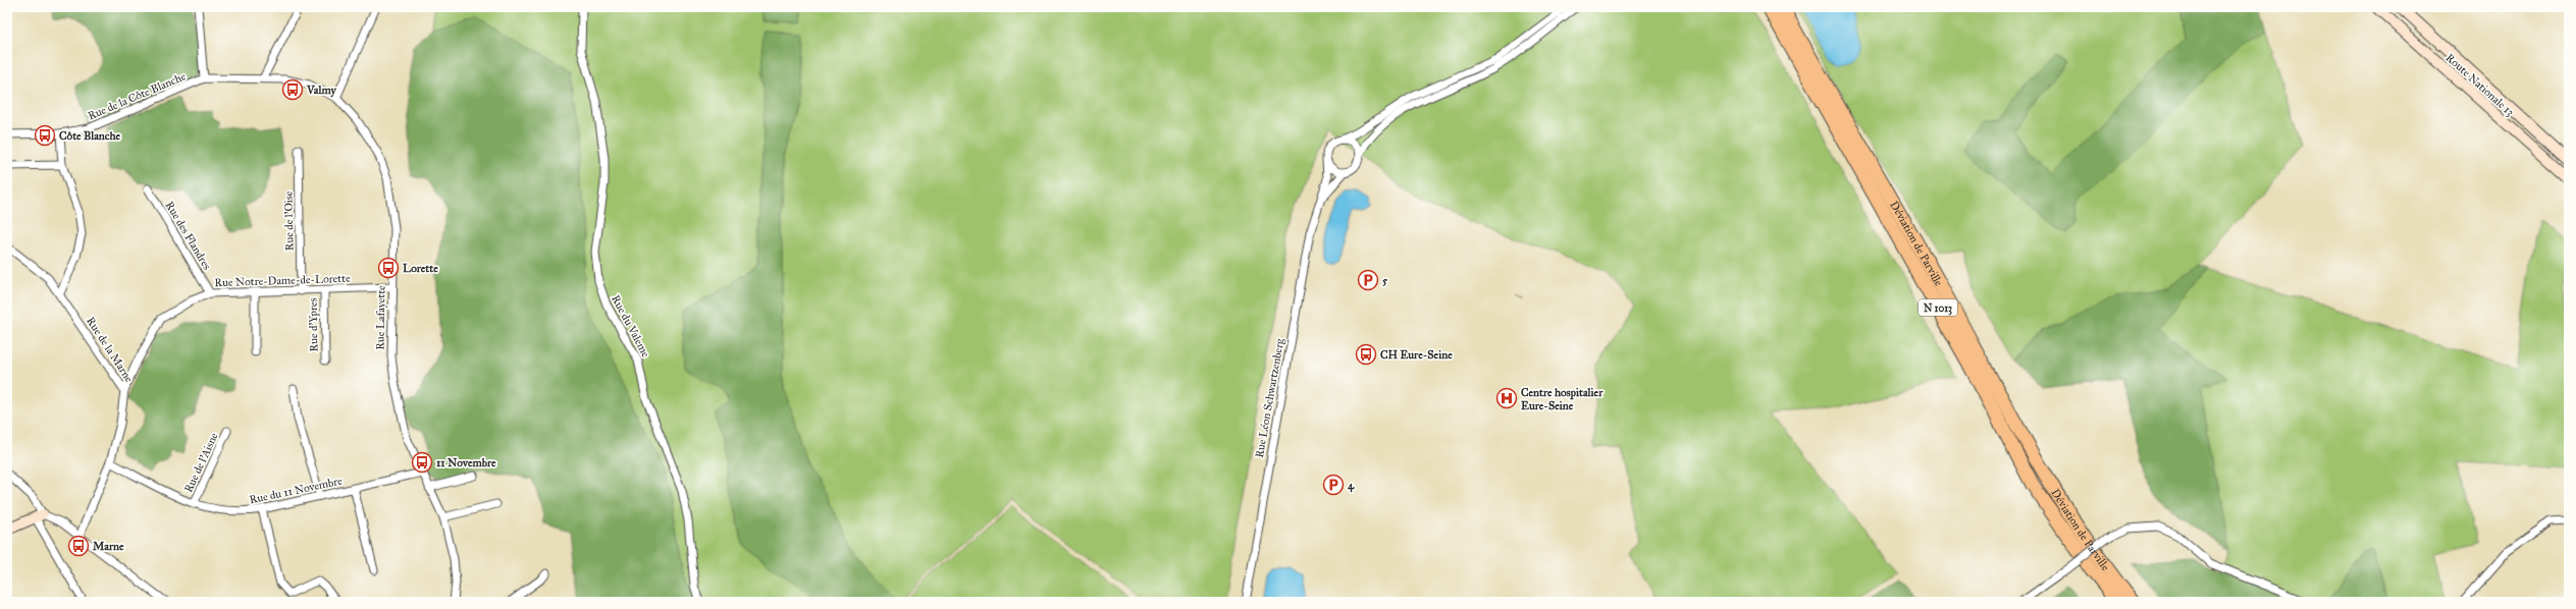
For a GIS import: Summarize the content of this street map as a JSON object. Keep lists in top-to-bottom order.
{
  "streets": {
    "highway": ["Déviation de Parville", "N 1013"],
    "main road": ["Route Nationale 13"],
    "street": [
      "Rue de la Côte Blanche",
      "Rue de l'Oise",
      "Rue des Flandres",
      "Rue Notre-Dame-de-Lorette",
      "Rue Lafayette",
      "Rue d'Ypres",
      "Rue du Valeme",
      "Rue de la Marne",
      "Rue Léon Schwartzenberg",
      "Rue de l'Aisne",
      "Rue du 11 Novembre"
    ]
  },
  "crossings": [
    ["Rue de la Côte Blanche", "Rue Lafayette"],
    ["Rue de l'Oise", "Rue Notre-Dame-de-Lorette"],
    ["Rue des Flandres", "Rue Notre-Dame-de-Lorette"],
    ["Rue Notre-Dame-de-Lorette", "Rue Lafayette"],
    ["Rue Notre-Dame-de-Lorette", "Rue d'Ypres"],
    ["Rue Notre-Dame-de-Lorette", "Rue de la Marne"],
    ["Rue Lafayette", "Rue du 11 Novembre"],
    ["Rue de la Marne", "Rue du 11 Novembre"],
    ["Rue de l'Aisne", "Rue du 11 Novembre"]
  ],
  "places": {
    "bus stop": [
      "Valmy",
      "Côte Blanche",
      "Lorette",
      "CH Eure-Seine",
      "11 Novembre",
      "Marne"
    ],
    "parking": ["5", "4"],
    "hospital": ["Centre hospitalier Eure-Seine"]
  }
}
